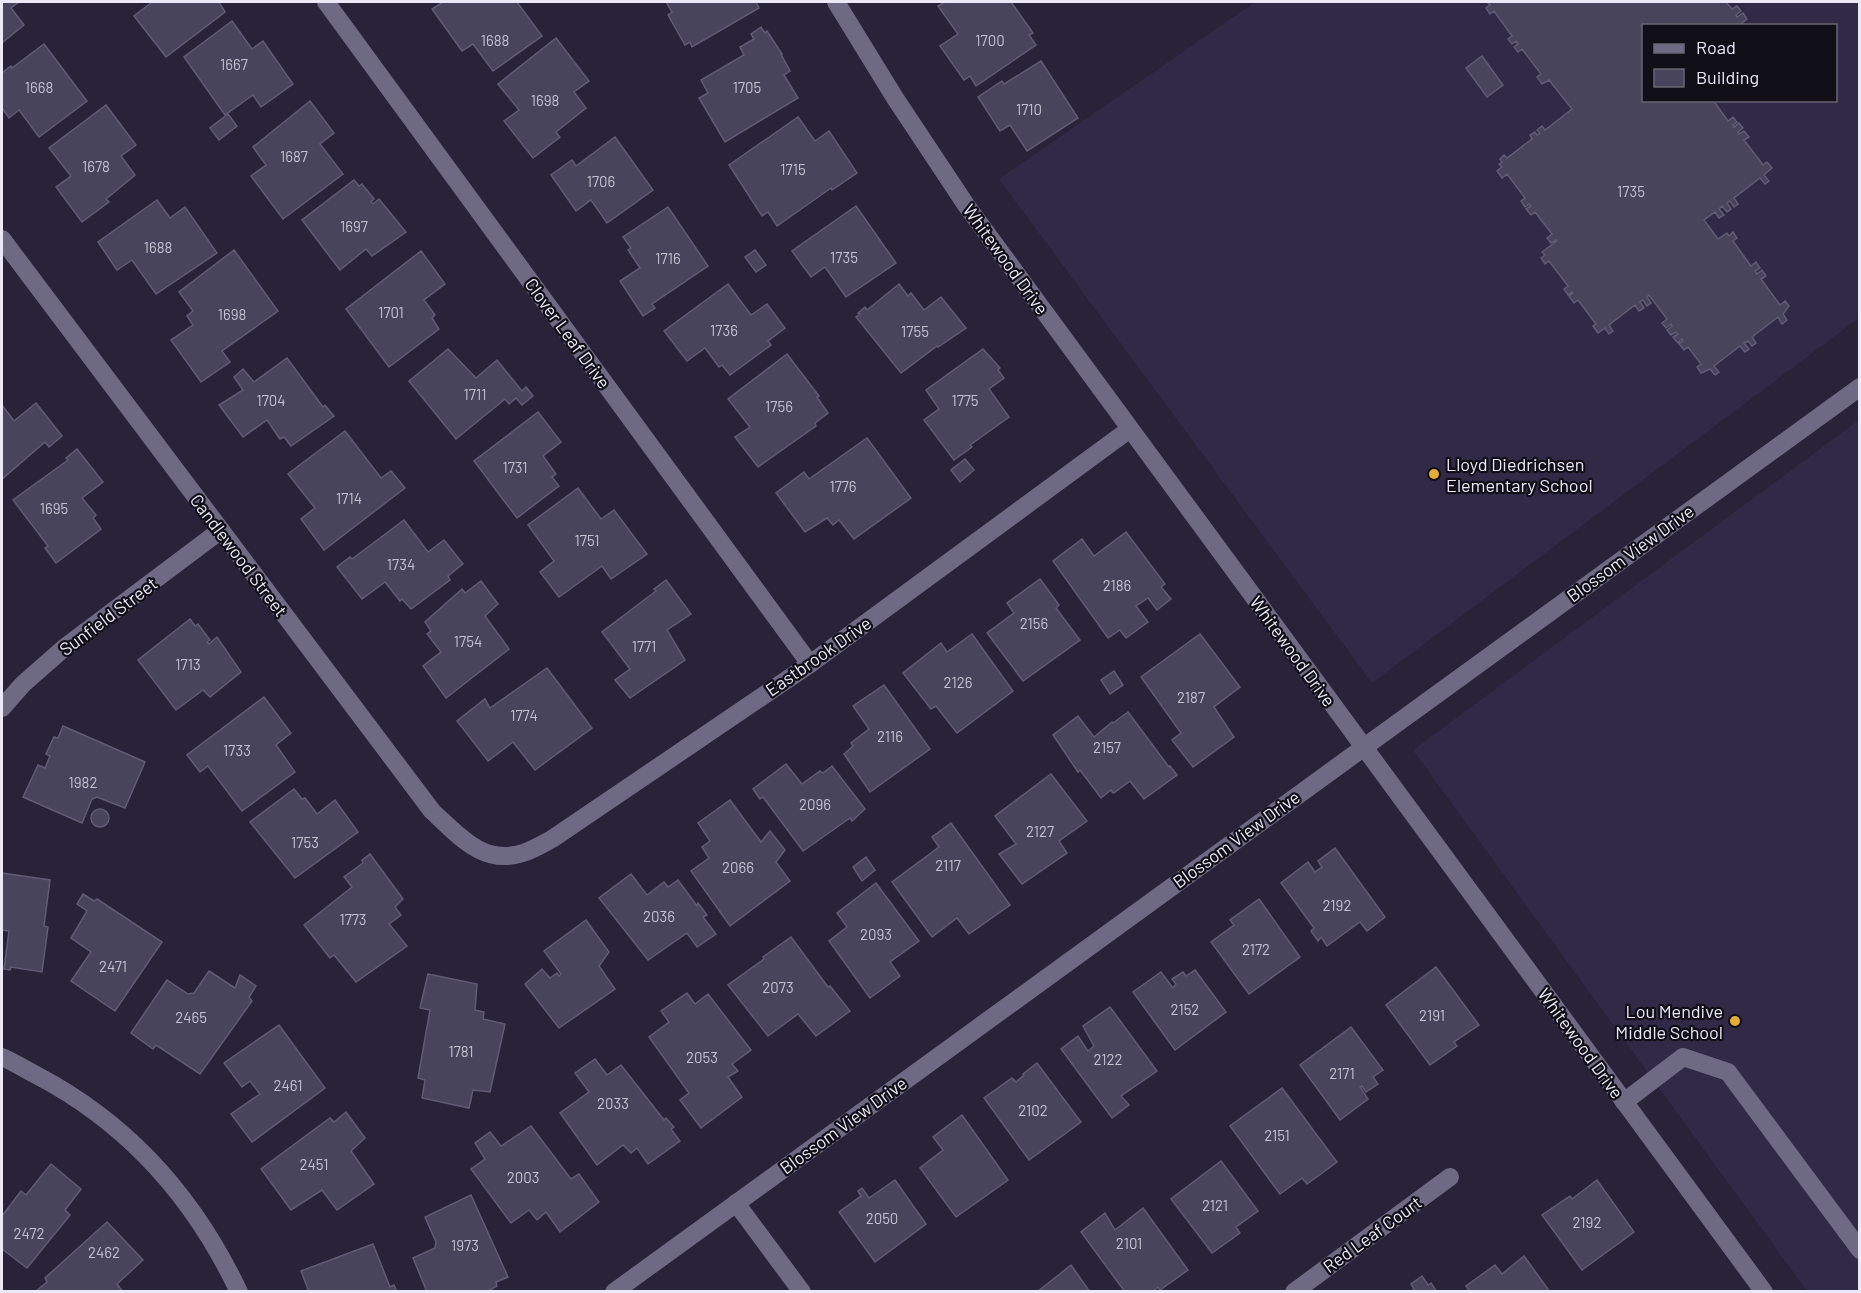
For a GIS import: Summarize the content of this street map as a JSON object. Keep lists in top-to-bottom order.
{
  "streets": {
    "street": [
      "Whitewood Drive",
      "Clover Leaf Drive",
      "Blossom View Drive",
      "Candlewood Street",
      "Sunfield Street",
      "Eastbrook Drive",
      "Red Leaf Court"
    ]
  },
  "crossings": [
    ["Whitewood Drive", "Blossom View Drive"],
    ["Whitewood Drive", "Eastbrook Drive"],
    ["Clover Leaf Drive", "Eastbrook Drive"],
    ["Candlewood Street", "Sunfield Street"],
    ["Candlewood Street", "Eastbrook Drive"]
  ],
  "places": ["Lloyd Diedrichsen Elementary School", "Lou Mendive Middle School"],
  "house_numbers": [
    "1688",
    "1700",
    "1667",
    "1668",
    "1705",
    "1698",
    "1710",
    "1687",
    "1678",
    "1715",
    "1706",
    "1735",
    "1697",
    "1688",
    "1735",
    "1716",
    "1701",
    "1698",
    "1736",
    "1755",
    "1711",
    "1704",
    "1775",
    "1756",
    "1731",
    "1776",
    "1714",
    "1695",
    "1751",
    "1734",
    "2186",
    "2156",
    "1754",
    "1771",
    "1713",
    "2126",
    "2187",
    "1774",
    "2116",
    "2157",
    "1733",
    "1982",
    "2096",
    "2127",
    "1753",
    "2117",
    "2066",
    "2192",
    "2036",
    "1773",
    "2093",
    "2172",
    "2471",
    "2073",
    "2152",
    "2191",
    "2465",
    "1781",
    "2053",
    "2122",
    "2171",
    "2461",
    "2033",
    "2102",
    "2151",
    "2451",
    "2003",
    "2121",
    "2050",
    "2192",
    "2472",
    "2101",
    "1973",
    "2462"
  ],
  "legend": ["Road", "Building"]
}
